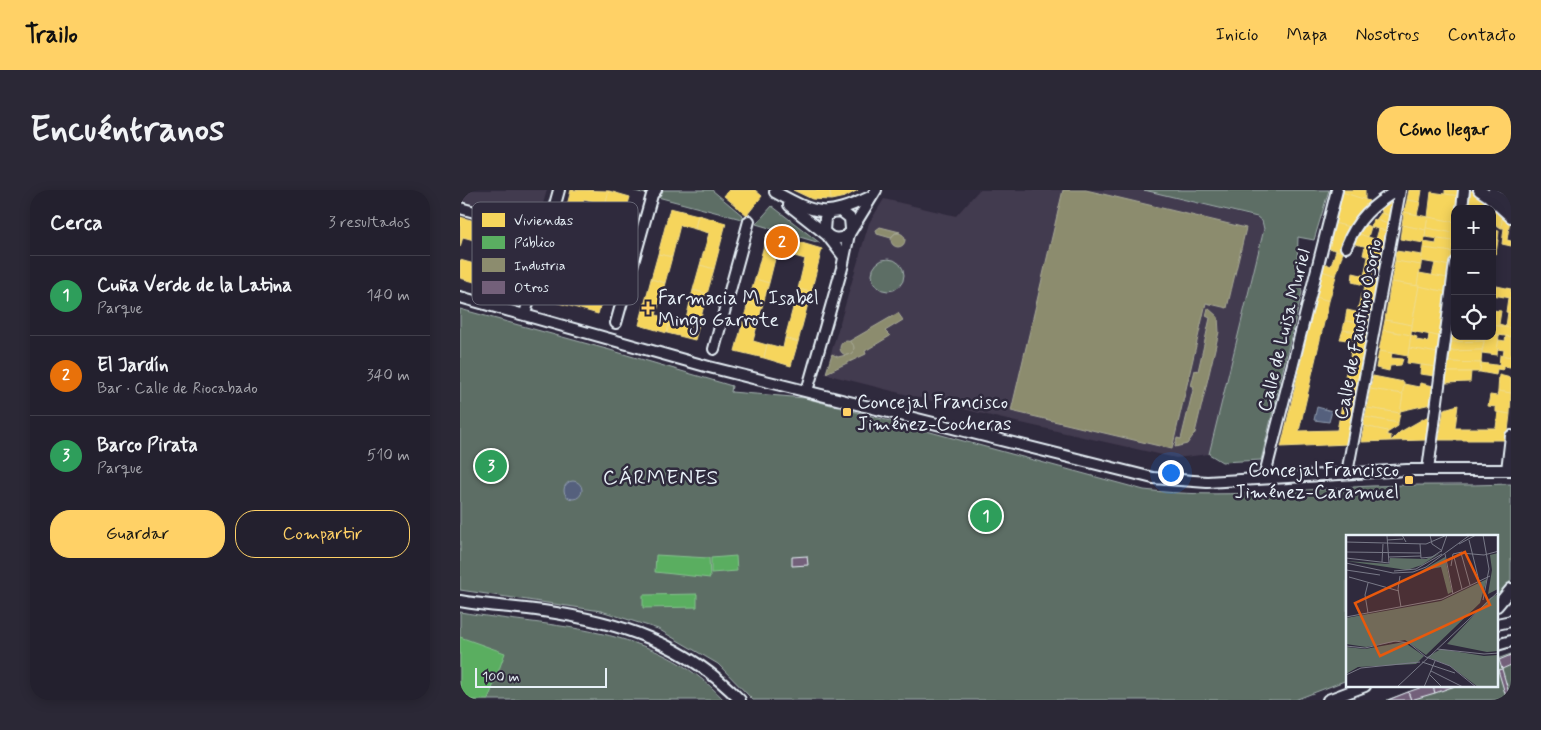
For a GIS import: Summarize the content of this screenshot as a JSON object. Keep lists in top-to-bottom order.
{
  "streets": {
    "street": ["Calle de Faustino Osorio", "Calle de Luisa Muriel"]
  },
  "districts": ["CÁRMENES"],
  "places": {
    "health": ["Farmacia M. Isabel Mingo Garrote"],
    "transit": ["Concejal Francisco Jiménez-Cocheras", "Concejal Francisco Jiménez-Caramuel"]
  },
  "legend": [
    "Viviendas",
    "Público",
    "Industria",
    "Otros"
  ],
  "scale_bar": "100 m",
  "page": {
    "header": "Trailo",
    "nav": [
      "Inicio",
      "Mapa",
      "Nosotros",
      "Contacto"
    ],
    "buttons": [
      "Cómo llegar",
      ["Guardar", "Compartir"]
    ],
    "title": "Encuéntranos",
    "heading": ["Cerca", "3 resultados"],
    "map_buttons": ["+", "−"],
    "pins": ["2", "3", "1"],
    "list": [
      {
        "mark": "1",
        "name": "Cuña Verde de la Latina",
        "note": "Parque",
        "value": "140 m"
      },
      {
        "mark": "2",
        "name": "El Jardín",
        "note": "Bar · Calle de Riocabado",
        "value": "340 m"
      },
      {
        "mark": "3",
        "name": "Barco Pirata",
        "note": "Parque",
        "value": "510 m"
      }
    ],
    "scale": "100 m"
  }
}
